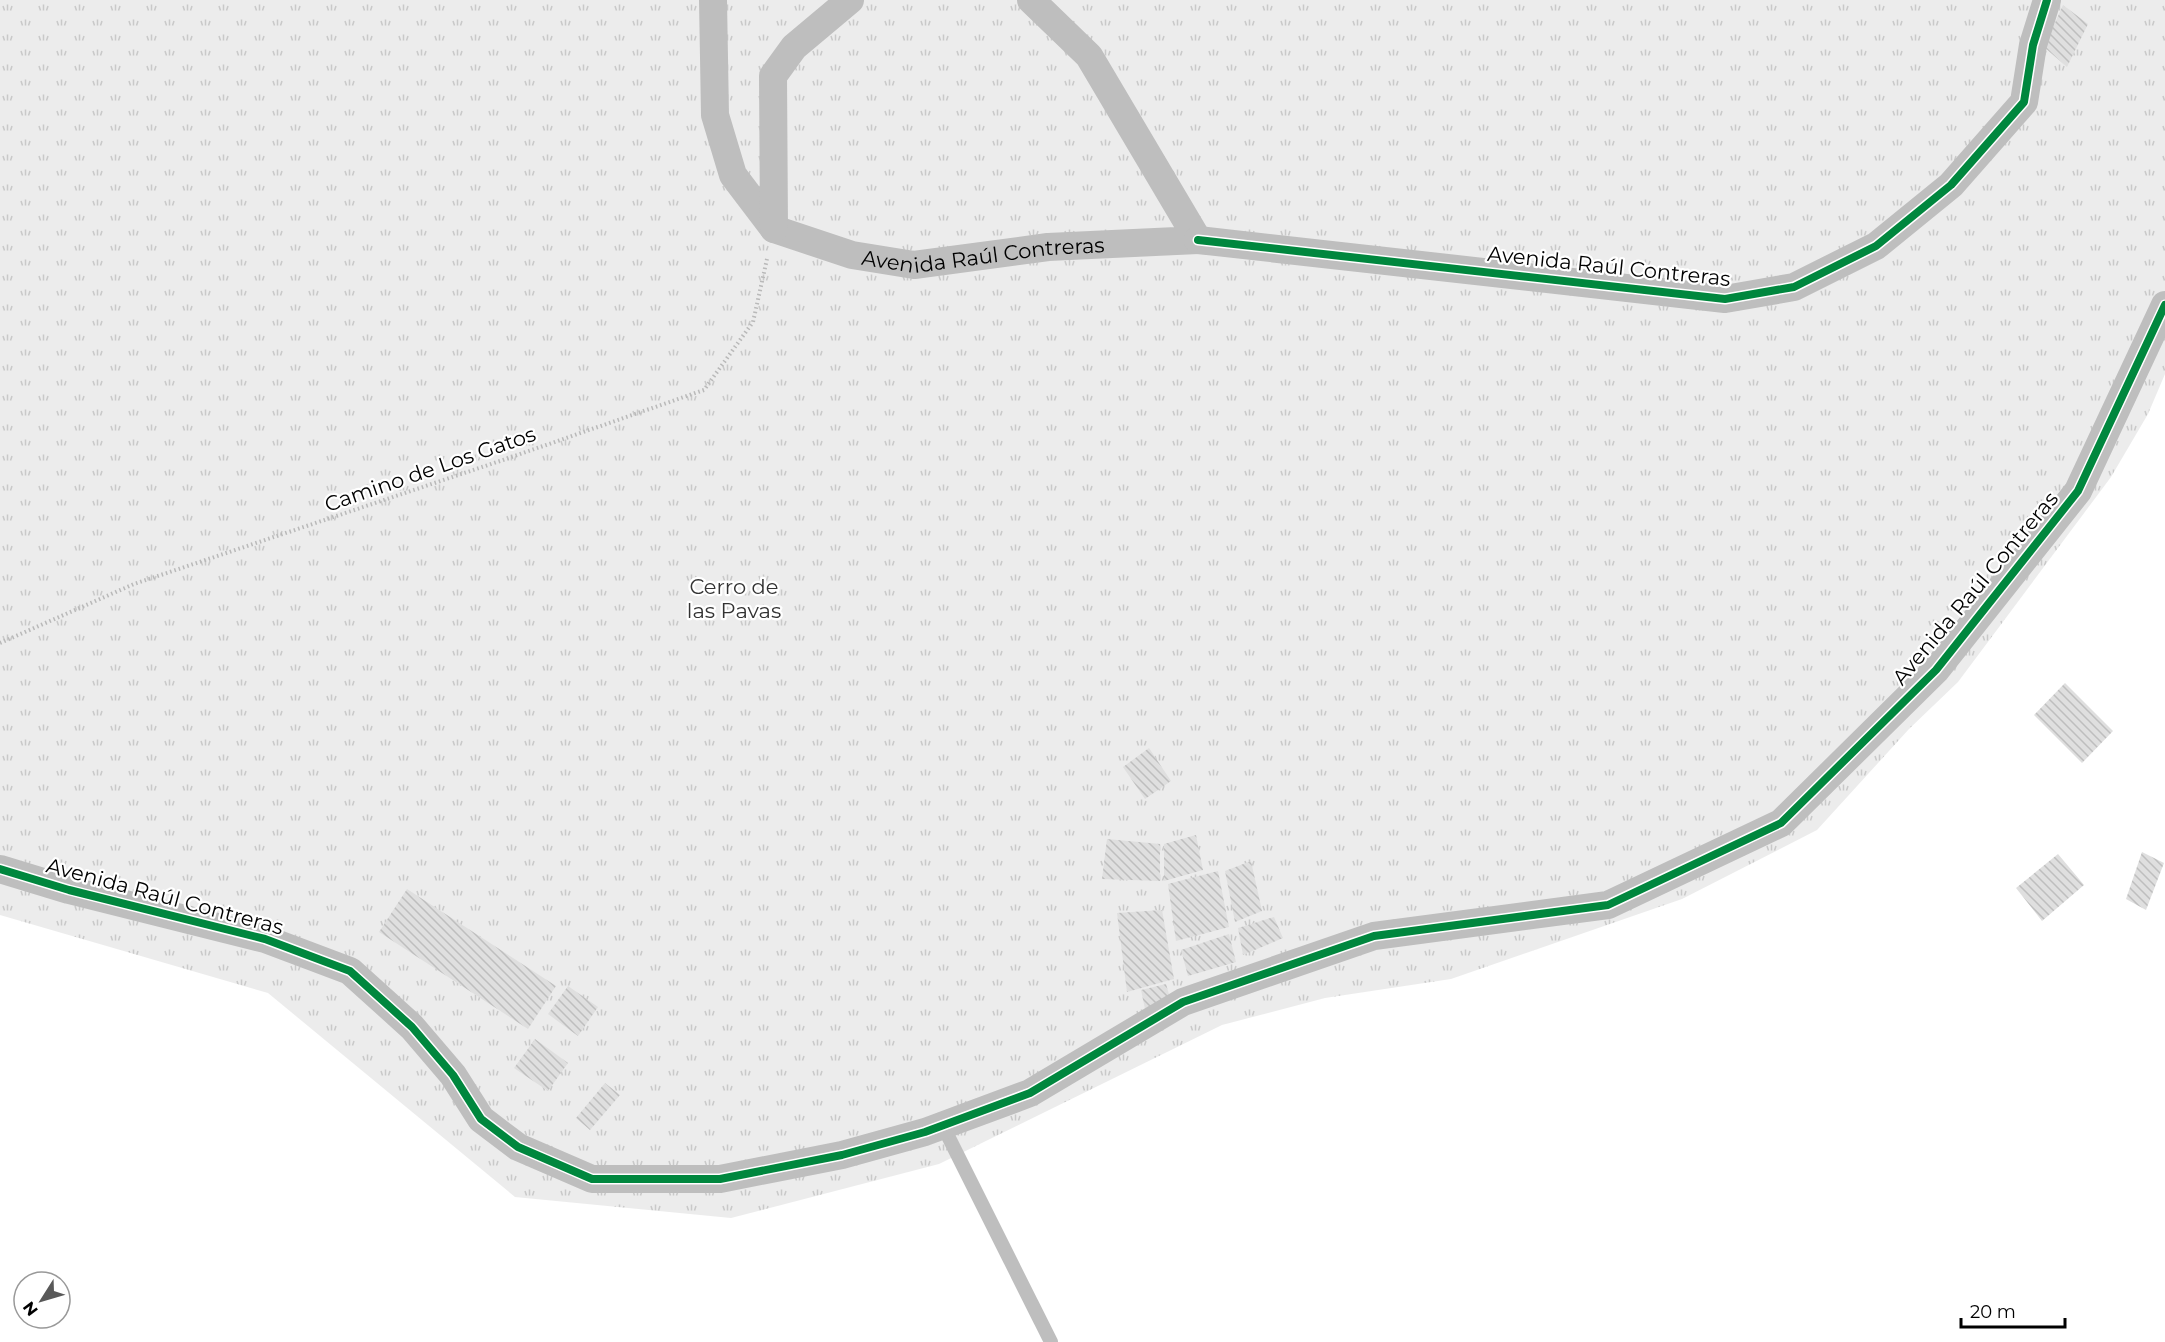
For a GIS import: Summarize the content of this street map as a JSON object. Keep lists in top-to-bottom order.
{
  "streets": {
    "street": ["Avenida Raúl Contreras"],
    "path": ["Camino de Los Gatos"]
  },
  "crossings": [
    ["Avenida Raúl Contreras", "Camino de Los Gatos"]
  ],
  "parks": ["Cerro de las Pavas"],
  "scale_bar": "20 m",
  "north": "bottom left"
}
